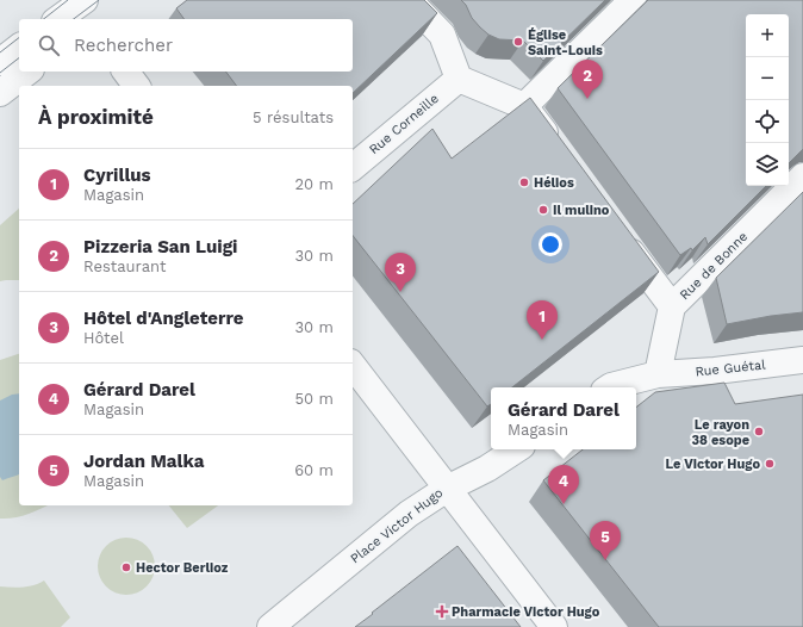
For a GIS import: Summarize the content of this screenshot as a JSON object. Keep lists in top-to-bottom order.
{
  "streets": {
    "street": [
      "Rue Corneille",
      "Rue de Bonne",
      "Rue Guétal",
      "Place Victor Hugo"
    ]
  },
  "crossings": [
    ["Rue de Bonne", "Rue Guétal"]
  ],
  "places": {
    "other": [
      "Église Saint-Louis",
      "Hélios",
      "Il mulino",
      "Le rayon 38 esope",
      "Le Victor Hugo",
      "Hector Berlioz"
    ],
    "health": ["Pharmacie Victor Hugo"]
  },
  "page": {
    "map_buttons": ["+", "−"],
    "search": "Rechercher",
    "pins": [
      "2",
      "3",
      "1",
      "4",
      "5"
    ],
    "heading": ["À proximité", "5 résultats"],
    "list": [
      {
        "mark": "1",
        "name": "Cyrillus",
        "note": "Magasin",
        "value": "20 m"
      },
      {
        "mark": "2",
        "name": "Pizzeria San Luigi",
        "note": "Restaurant",
        "value": "30 m"
      },
      {
        "mark": "3",
        "name": "Hôtel d'Angleterre",
        "note": "Hôtel",
        "value": "30 m"
      },
      {
        "mark": "4",
        "name": "Gérard Darel",
        "note": "Magasin",
        "value": "50 m"
      },
      {
        "mark": "5",
        "name": "Jordan Malka",
        "note": "Magasin",
        "value": "60 m"
      }
    ],
    "popup": ["Gérard Darel", "Magasin"]
  }
}
